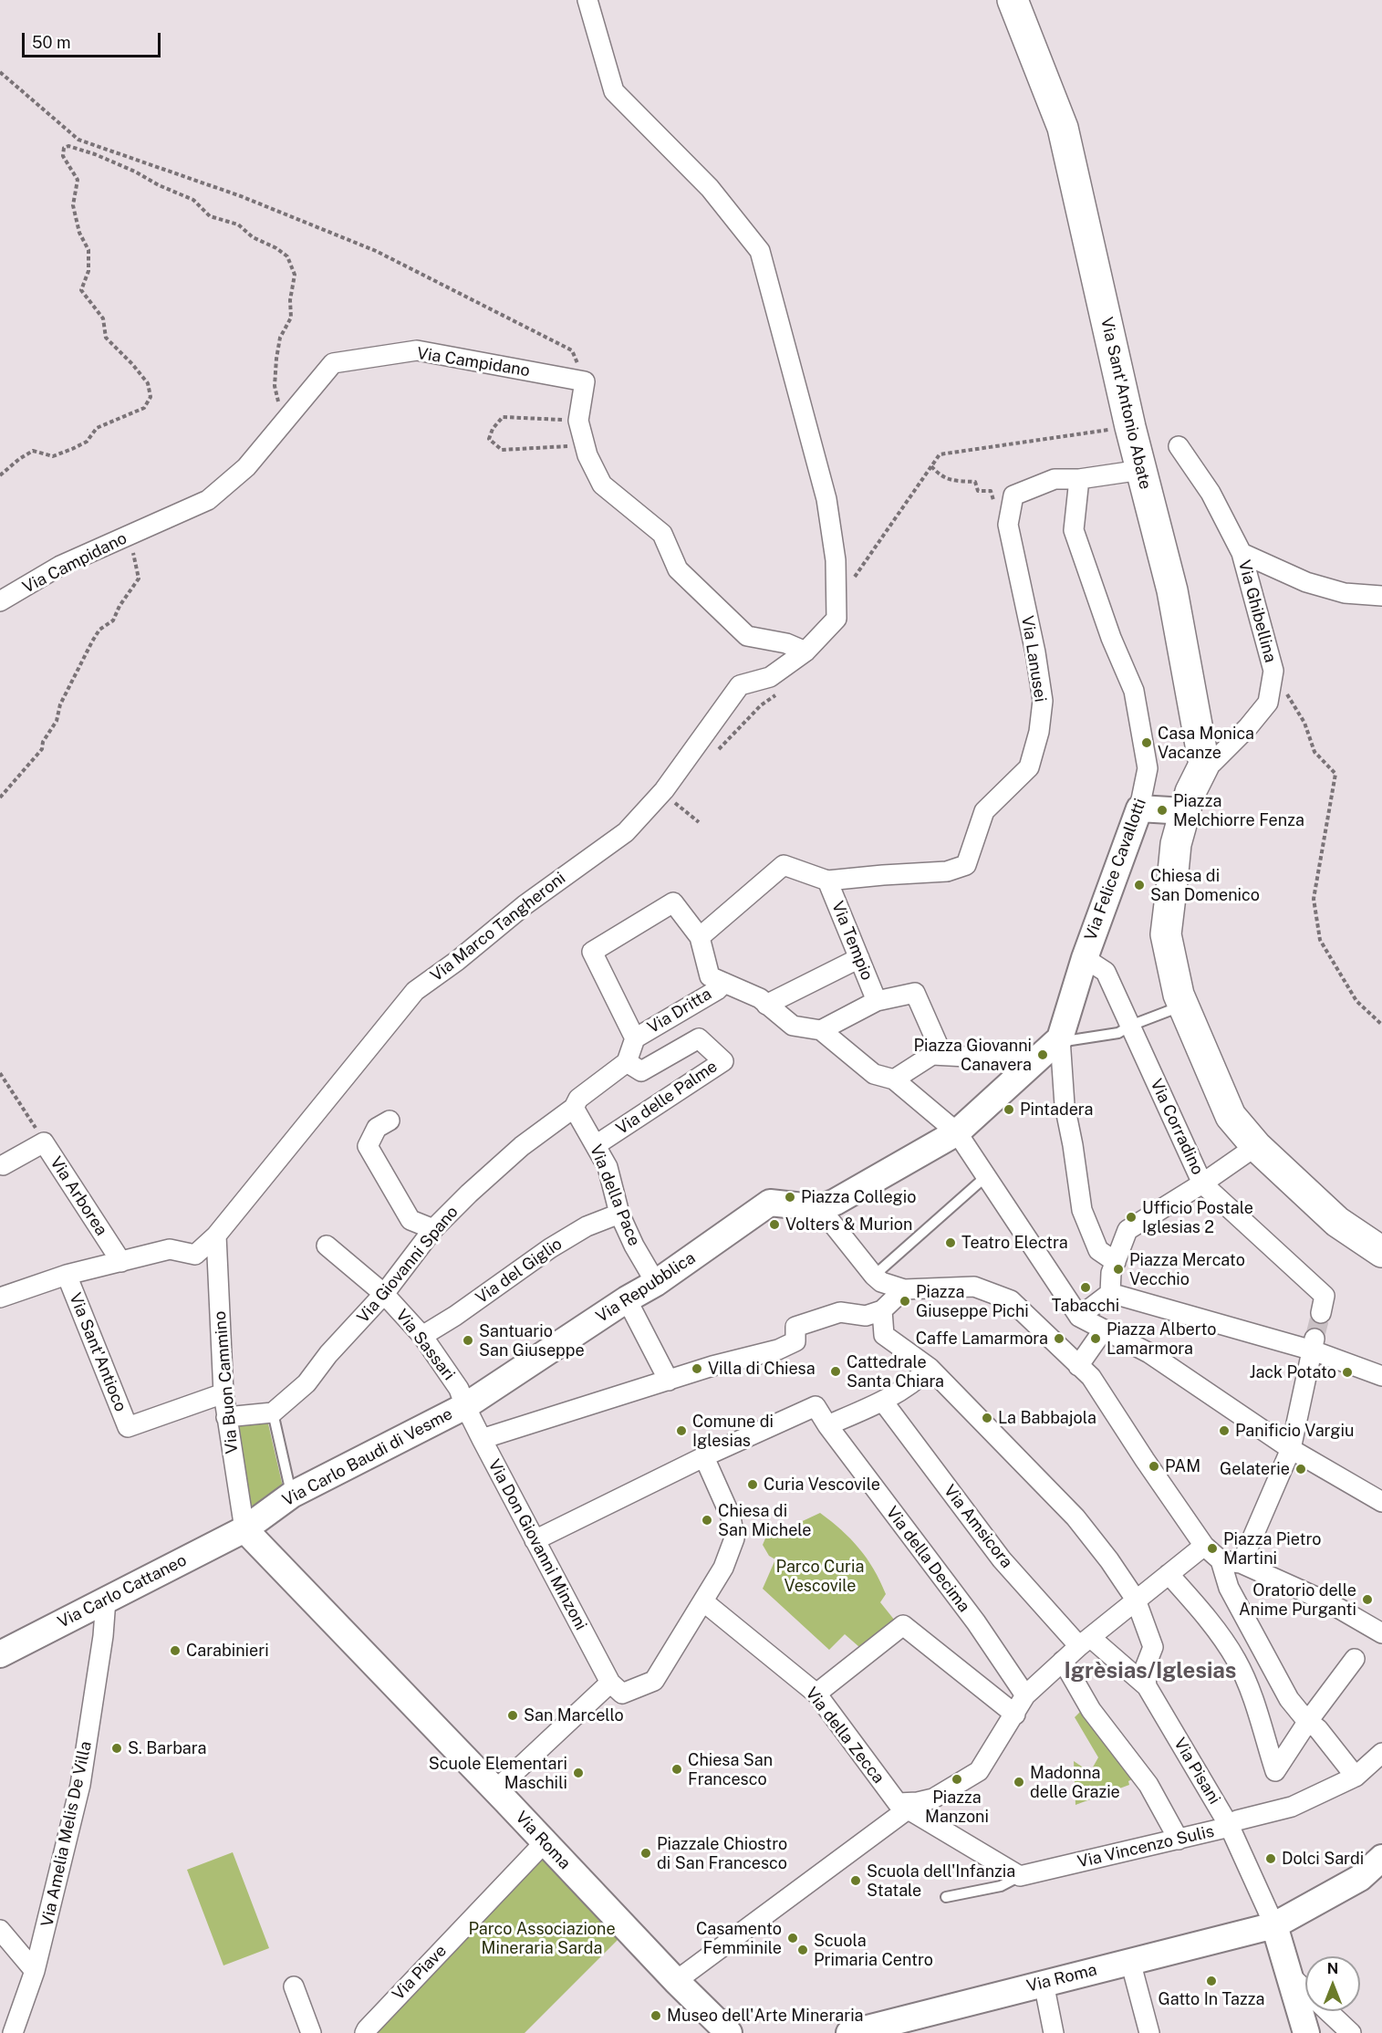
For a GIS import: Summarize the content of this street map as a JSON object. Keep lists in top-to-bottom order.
{
  "streets": {
    "main road": [
      "Via Sant'Antonio Abate",
      "Via Felice Cavallotti",
      "Via Repubblica",
      "Via Carlo Baudi di Vesme",
      "Via Carlo Cattaneo",
      "Via Roma"
    ],
    "street": [
      "Via Campidano",
      "Via Ghibellina",
      "Via Lanusei",
      "Via Marco Tangheroni",
      "Via Tempio",
      "Via Dritta",
      "Via delle Palme",
      "Via Corradino",
      "Via della Pace",
      "Via Arborea",
      "Via Giovanni Spano",
      "Via del Giglio",
      "Via Sassari",
      "Via Sant'Antioco",
      "Via Buon Cammino",
      "Via Amsicora",
      "Via Don Giovanni Minzoni",
      "Via della Decima",
      "Via della Zecca",
      "Via Pisani",
      "Via Amelia Melis De Villa",
      "Via Vincenzo Sulis",
      "Via Piave"
    ]
  },
  "crossings": [
    ["Via Sant'Antonio Abate", "Via Ghibellina"],
    ["Via Lanusei", "Via Tempio"],
    ["Via Felice Cavallotti", "Via Corradino"],
    ["Via Marco Tangheroni", "Via Arborea"],
    ["Via Marco Tangheroni", "Via Buon Cammino"],
    ["Via delle Palme", "Via della Pace"],
    ["Via delle Palme", "Via Giovanni Spano"],
    ["Via della Pace", "Via Giovanni Spano"],
    ["Via della Pace", "Via del Giglio"],
    ["Via della Pace", "Via Repubblica"],
    ["Via Giovanni Spano", "Via Sassari"],
    ["Via del Giglio", "Via Sassari"],
    ["Via Repubblica", "Via Sassari"],
    ["Via Repubblica", "Via Carlo Baudi di Vesme"],
    ["Via Repubblica", "Via Don Giovanni Minzoni"],
    ["Via Sassari", "Via Carlo Baudi di Vesme"],
    ["Via Sassari", "Via Don Giovanni Minzoni"],
    ["Via Sant'Antioco", "Via Buon Cammino"],
    ["Via Buon Cammino", "Via Carlo Baudi di Vesme"],
    ["Via Buon Cammino", "Via Carlo Cattaneo"],
    ["Via Buon Cammino", "Via Roma"],
    ["Via Carlo Baudi di Vesme", "Via Don Giovanni Minzoni"],
    ["Via Carlo Baudi di Vesme", "Via Carlo Cattaneo"],
    ["Via Carlo Baudi di Vesme", "Via Roma"],
    ["Via Amsicora", "Via Pisani"],
    ["Via Carlo Cattaneo", "Via Amelia Melis De Villa"],
    ["Via Carlo Cattaneo", "Via Roma"],
    ["Via Pisani", "Via Roma"],
    ["Via Pisani", "Via Vincenzo Sulis"],
    ["Via Roma", "Via Piave"]
  ],
  "districts": ["Igrèsias/Iglesias"],
  "parks": ["Parco Curia Vescovile", "Parco Associazione Mineraria Sarda"],
  "places": [
    "Casa Monica Vacanze",
    "Piazza Melchiorre Fenza",
    "Chiesa di San Domenico",
    "Piazza Giovanni Canavera",
    "Pintadera",
    "Piazza Collegio",
    "Ufficio Postale Iglesias 2",
    "Volters & Murion",
    "Teatro Electra",
    "Piazza Mercato Vecchio",
    "Tabacchi",
    "Piazza Giuseppe Pichi",
    "Caffe Lamarmora",
    "Piazza Alberto Lamarmora",
    "Santuario San Giuseppe",
    "Villa di Chiesa",
    "Cattedrale Santa Chiara",
    "Jack Potato",
    "La Babbajola",
    "Comune di Iglesias",
    "Panificio Vargiu",
    "PAM",
    "Gelaterie",
    "Curia Vescovile",
    "Chiesa di San Michele",
    "Piazza Pietro Martini",
    "Oratorio delle Anime Purganti",
    "Carabinieri",
    "San Marcello",
    "S. Barbara",
    "Chiesa San Francesco",
    "Scuole Elementari Maschili",
    "Piazza Manzoni",
    "Madonna delle Grazie",
    "Piazzale Chiostro di San Francesco",
    "Dolci Sardi",
    "Scuola dell'Infanzia Statale",
    "Casamento Femminile",
    "Scuola Primaria Centro",
    "Gatto In Tazza",
    "Museo dell'Arte Mineraria"
  ],
  "scale_bar": "50 m",
  "north": "top"
}
